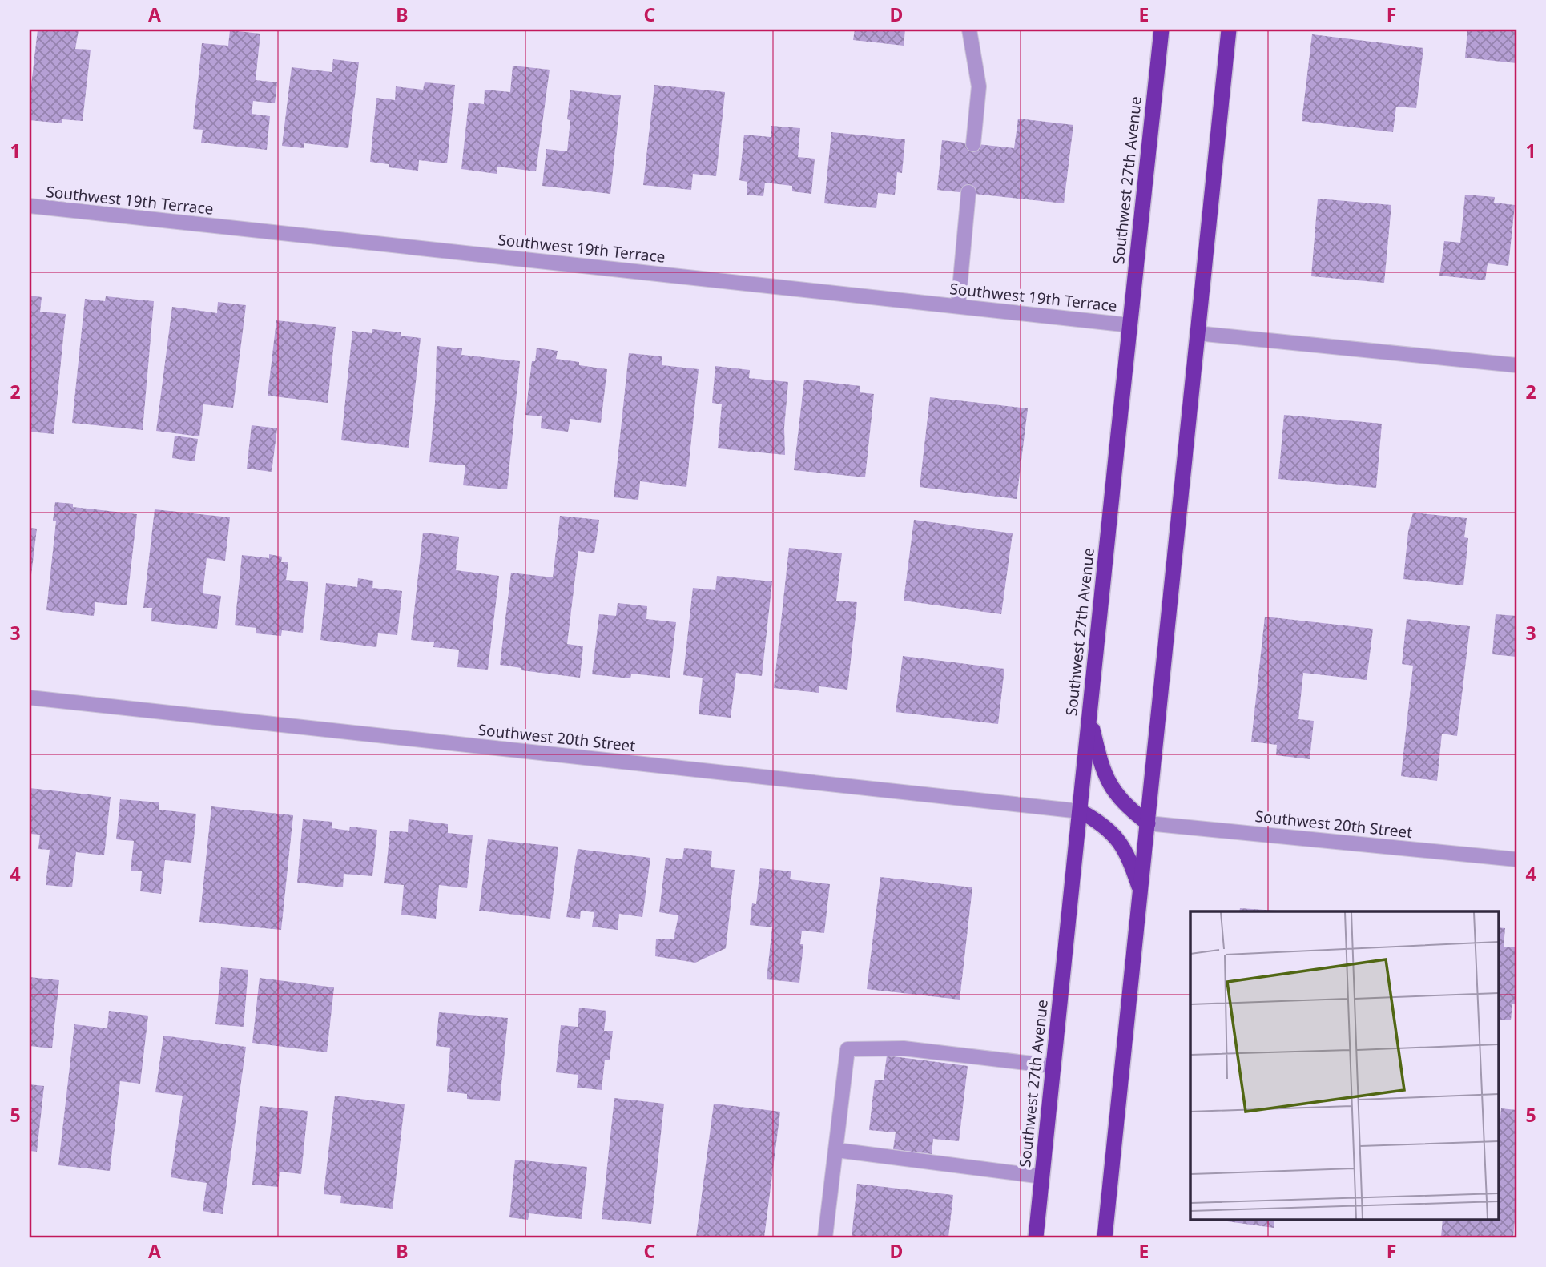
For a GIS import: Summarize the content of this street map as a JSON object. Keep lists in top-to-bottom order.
{
  "streets": {
    "highway": ["Southwest 27th Avenue"],
    "street": ["Southwest 19th Terrace", "Southwest 20th Street"]
  },
  "crossings": [
    ["Southwest 27th Avenue", "Southwest 19th Terrace"],
    ["Southwest 27th Avenue", "Southwest 20th Street"]
  ],
  "grid": {
    "columns": [
      "A",
      "B",
      "C",
      "D",
      "E",
      "F"
    ],
    "rows": [
      "1",
      "2",
      "3",
      "4",
      "5"
    ]
  }
}
